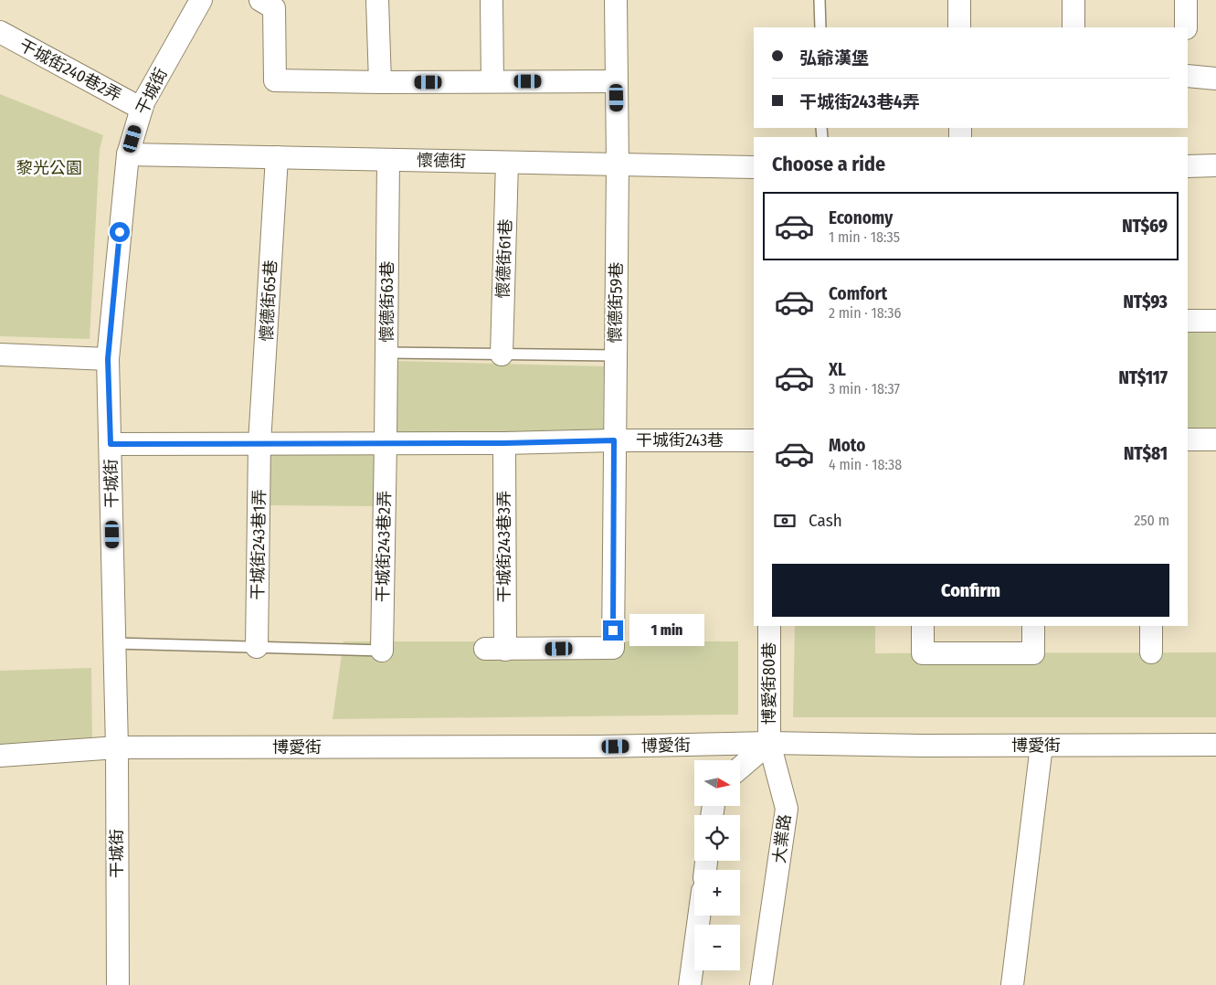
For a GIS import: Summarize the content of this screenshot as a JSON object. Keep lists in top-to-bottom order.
{
  "streets": {
    "street": [
      "干城街240巷2弄",
      "干城街",
      "懷德街",
      "懷德街61巷",
      "懷德街65巷",
      "懷德街63巷",
      "懷德街59巷",
      "干城街243巷",
      "干城街243巷1弄",
      "干城街243巷2弄",
      "干城街243巷3弄",
      "博愛街80巷",
      "博愛街",
      "大業路"
    ]
  },
  "crossings": [
    ["干城街240巷2弄", "干城街"],
    ["干城街", "懷德街"],
    ["干城街", "干城街243巷"],
    ["干城街", "博愛街"],
    ["懷德街", "懷德街61巷"],
    ["懷德街", "懷德街65巷"],
    ["懷德街", "懷德街63巷"],
    ["懷德街", "懷德街59巷"],
    ["懷德街65巷", "干城街243巷"],
    ["懷德街65巷", "干城街243巷1弄"],
    ["懷德街63巷", "干城街243巷"],
    ["懷德街63巷", "干城街243巷2弄"],
    ["懷德街59巷", "干城街243巷"],
    ["懷德街59巷", "干城街243巷3弄"],
    ["干城街243巷", "干城街243巷1弄"],
    ["干城街243巷", "干城街243巷2弄"],
    ["干城街243巷", "干城街243巷3弄"],
    ["博愛街80巷", "博愛街"],
    ["博愛街80巷", "大業路"],
    ["博愛街", "大業路"]
  ],
  "parks": ["黎光公園"],
  "north": "right",
  "page": {
    "banner": ["弘爺漢堡", "干城街243巷4弄"],
    "heading": "Choose a ride",
    "list": [
      {
        "name": "Economy",
        "note": "1 min · 18:35",
        "value": "NT$69"
      },
      {
        "name": "Comfort",
        "note": "2 min · 18:36",
        "value": "NT$93"
      },
      {
        "name": "XL",
        "note": "3 min · 18:37",
        "value": "NT$117"
      },
      {
        "name": "Moto",
        "note": "4 min · 18:38",
        "value": "NT$81"
      }
    ],
    "pay": ["Cash", "250 m"],
    "buttons": "Confirm",
    "bubble": "1 min",
    "map_buttons": ["+", "−"]
  }
}
